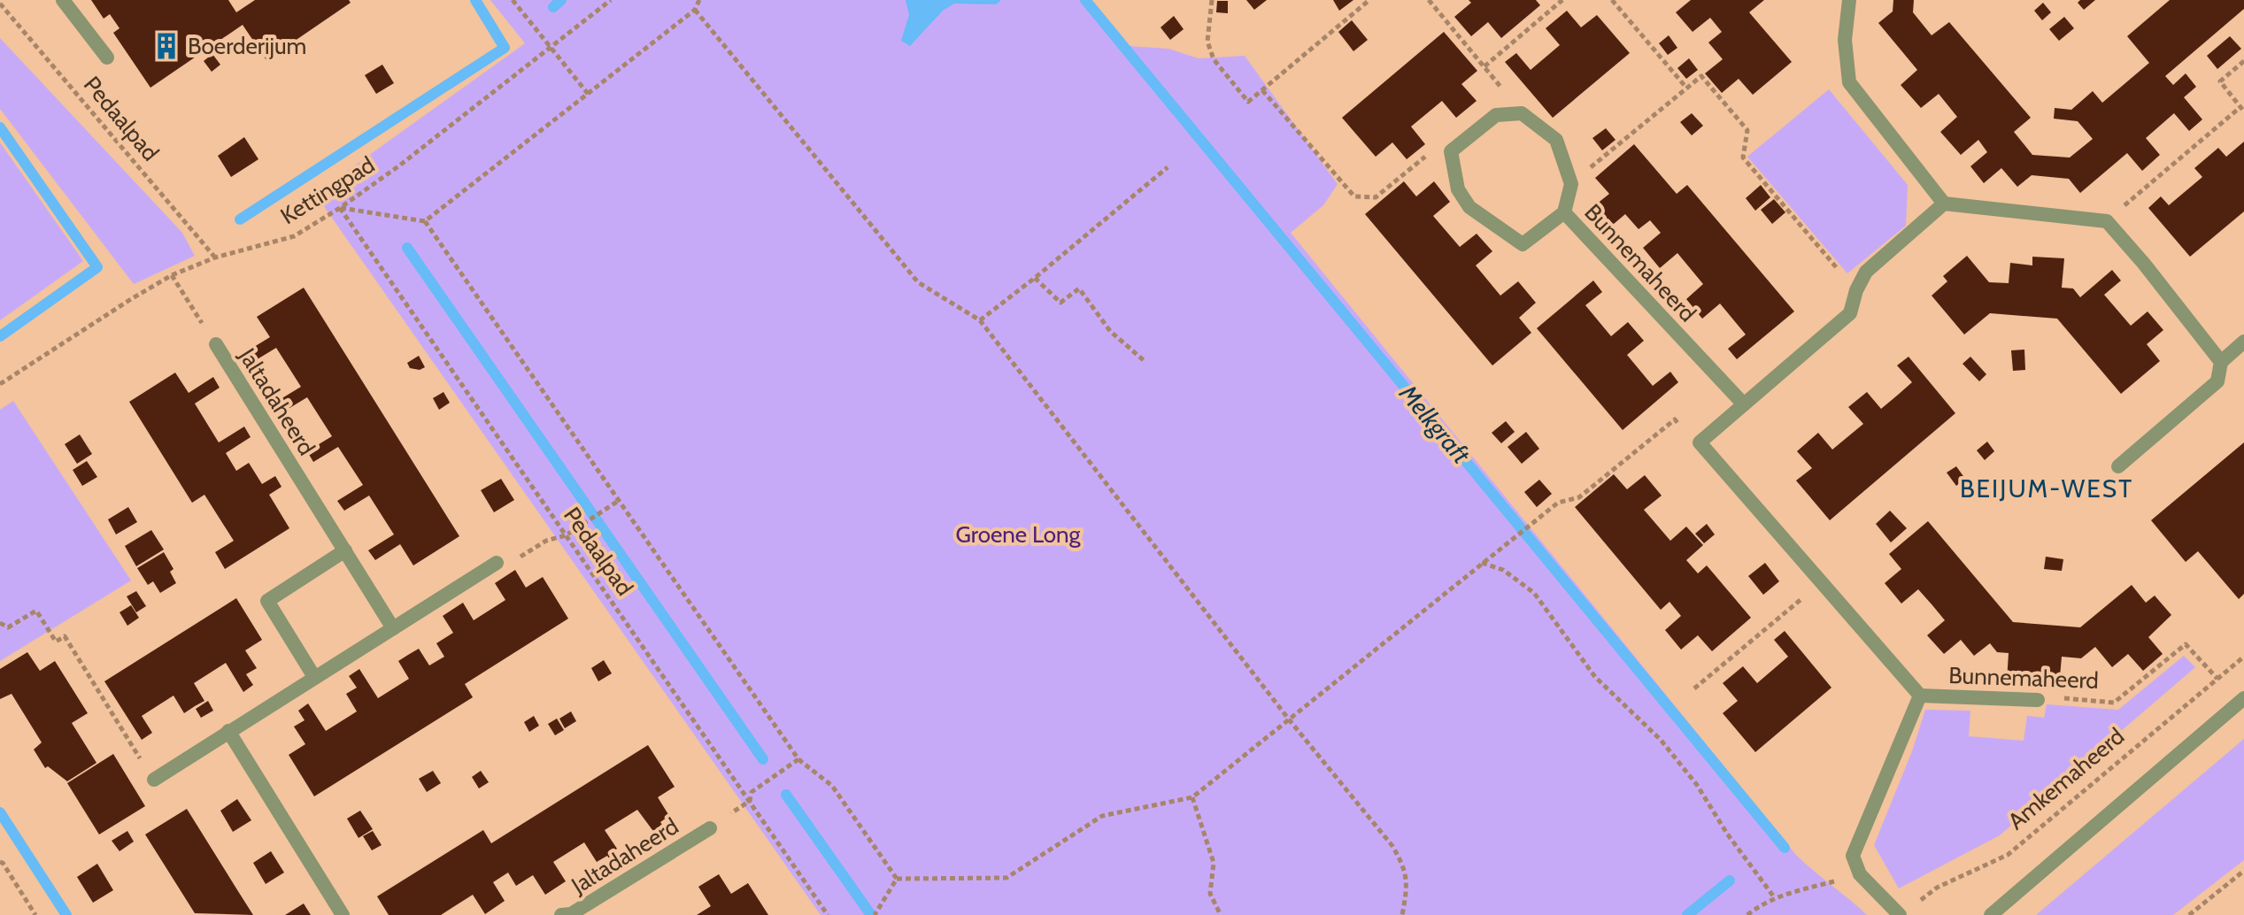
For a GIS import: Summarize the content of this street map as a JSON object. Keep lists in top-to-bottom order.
{
  "streets": {
    "street": ["Bunnemaheerd", "Jaltadaheerd"],
    "path": ["Pedaalpad", "Kettingpad", "Amkemaheerd"]
  },
  "crossings": [
    ["Pedaalpad", "Kettingpad"],
    ["Kettingpad", "Jaltadaheerd"],
    ["Bunnemaheerd", "Amkemaheerd"]
  ],
  "districts": ["BEIJUM-WEST"],
  "water": ["Melkgraft"],
  "parks": ["Groene Long"],
  "places": {
    "building": ["Boerderijum"]
  }
}
